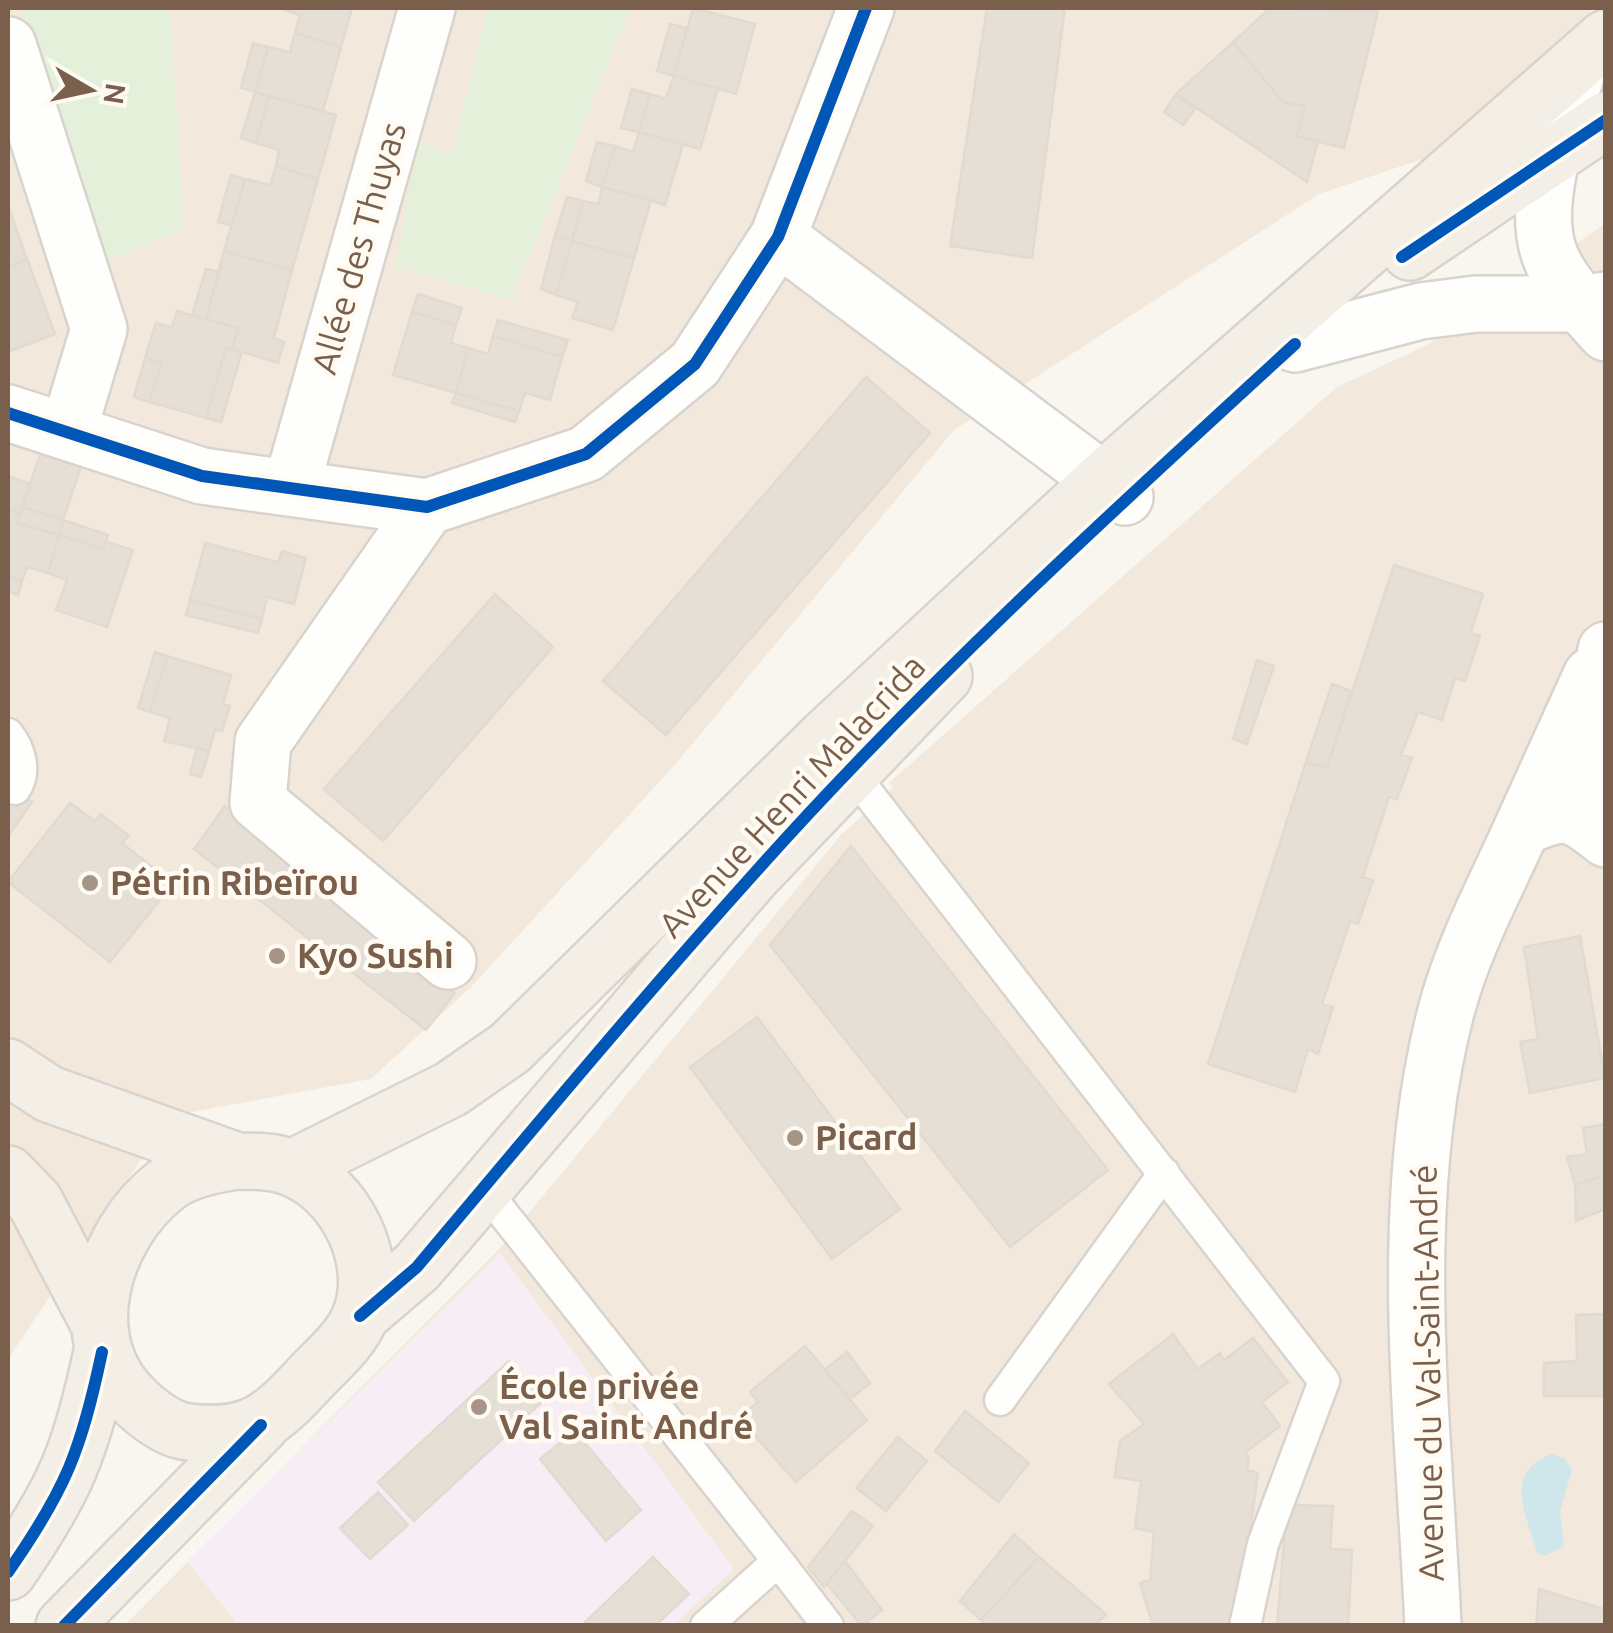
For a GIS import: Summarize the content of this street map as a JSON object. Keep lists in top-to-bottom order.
{
  "streets": {
    "main road": ["Avenue Henri Malacrida"],
    "street": ["Allée des Thuyas", "Avenue du Val-Saint-André"]
  },
  "places": [
    "Pétrin Ribeïrou",
    "Kyo Sushi",
    "Picard",
    "École privée Val Saint André"
  ],
  "north": "right"
}
